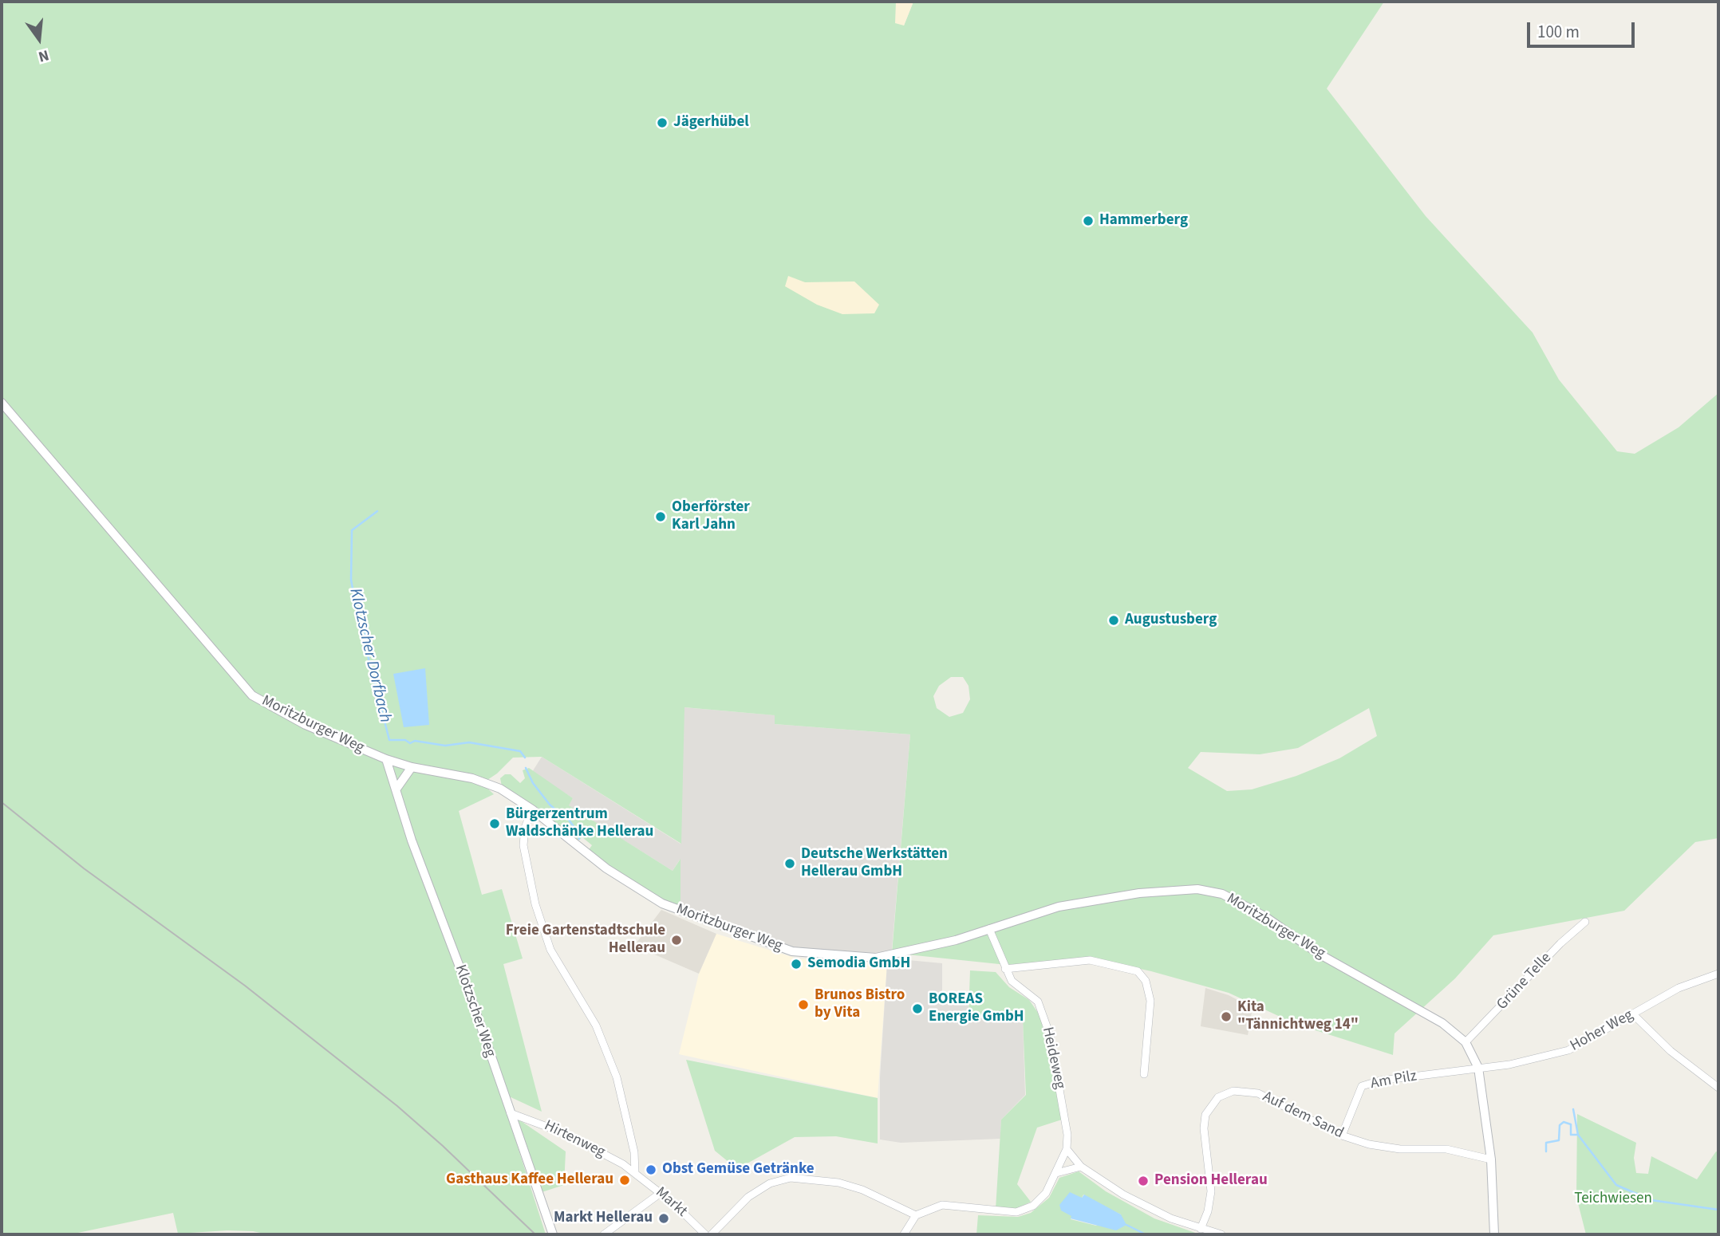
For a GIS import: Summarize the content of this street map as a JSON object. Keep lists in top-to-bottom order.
{
  "streets": {
    "street": [
      "Moritzburger Weg",
      "Grüne Telle",
      "Klotzscher Weg",
      "Hoher Weg",
      "Heideweg",
      "Am Pilz",
      "Auf dem Sand",
      "Hirtenweg",
      "Markt"
    ]
  },
  "crossings": [
    ["Moritzburger Weg", "Grüne Telle"],
    ["Moritzburger Weg", "Klotzscher Weg"],
    ["Moritzburger Weg", "Hoher Weg"],
    ["Moritzburger Weg", "Heideweg"],
    ["Moritzburger Weg", "Am Pilz"],
    ["Moritzburger Weg", "Auf dem Sand"],
    ["Klotzscher Weg", "Hirtenweg"],
    ["Hoher Weg", "Am Pilz"],
    ["Am Pilz", "Auf dem Sand"],
    ["Hirtenweg", "Markt"]
  ],
  "water": ["Klotzscher Dorfbach"],
  "parks": ["Teichwiesen"],
  "places": [
    "Jägerhübel",
    "Hammerberg",
    "Oberförster Karl Jahn",
    "Augustusberg",
    "Bürgerzentrum Waldschänke Hellerau",
    "Deutsche Werkstätten Hellerau GmbH",
    "Freie Gartenstadtschule Hellerau",
    "Semodia GmbH",
    "Brunos Bistro by Vita",
    "BOREAS Energie GmbH",
    "Kita \"Tännichtweg 14\"",
    "Obst Gemüse Getränke",
    "Gasthaus Kaffee Hellerau",
    "Pension Hellerau",
    "Markt Hellerau"
  ],
  "scale_bar": "100 m",
  "north": "bottom"
}
